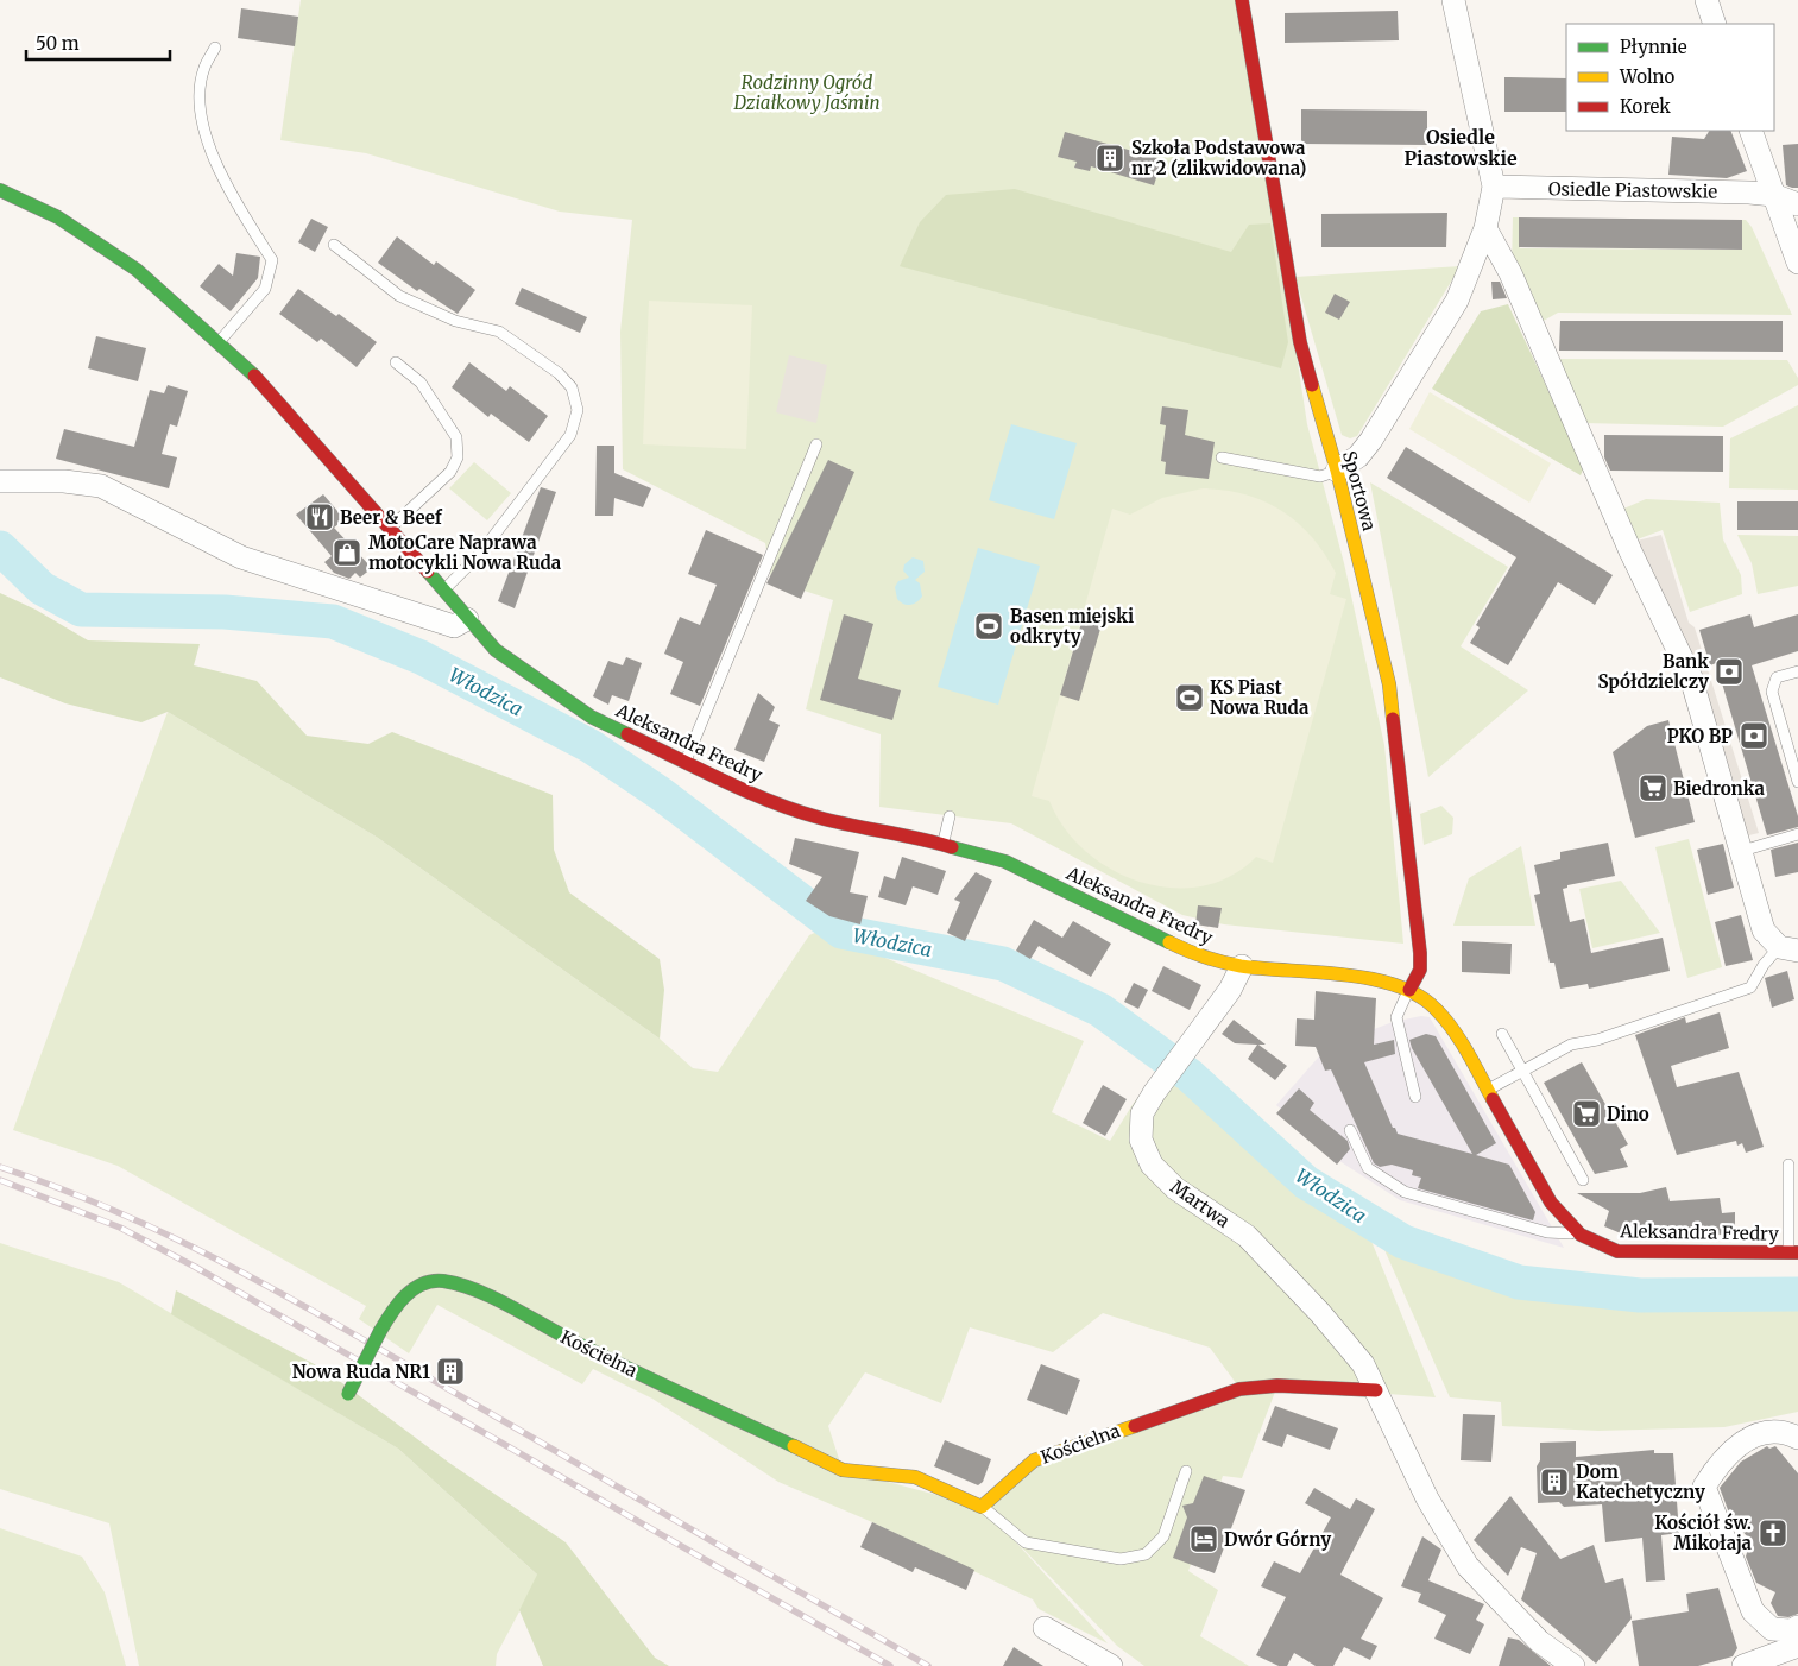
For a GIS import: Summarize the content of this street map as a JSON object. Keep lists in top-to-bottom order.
{
  "streets": {
    "street": [
      "Osiedle Piastowskie",
      "Sportowa",
      "Aleksandra Fredry",
      "Martwa",
      "Kościelna"
    ]
  },
  "crossings": [
    ["Sportowa", "Aleksandra Fredry"],
    ["Aleksandra Fredry", "Martwa"],
    ["Martwa", "Kościelna"]
  ],
  "districts": ["Osiedle Piastowskie"],
  "water": ["Włodzica"],
  "parks": ["Rodzinny Ogród Działkowy Jaśmin"],
  "places": {
    "building": ["Szkoła Podstawowa nr 2 (zlikwidowana)", "Nowa Ruda NR1", "Dom Katechetyczny"],
    "restaurant": ["Beer & Beef"],
    "shop": ["MotoCare Naprawa motocykli Nowa Ruda"],
    "sports": ["Basen miejski odkryty", "KS Piast Nowa Ruda"],
    "bank": ["Bank Spółdzielczy", "PKO BP"],
    "supermarket": ["Biedronka", "Dino"],
    "church": ["Kościół św. Mikołaja"],
    "hotel": ["Dwór Górny"]
  },
  "legend": ["Płynnie", "Wolno", "Korek"],
  "scale_bar": "50 m"
}
